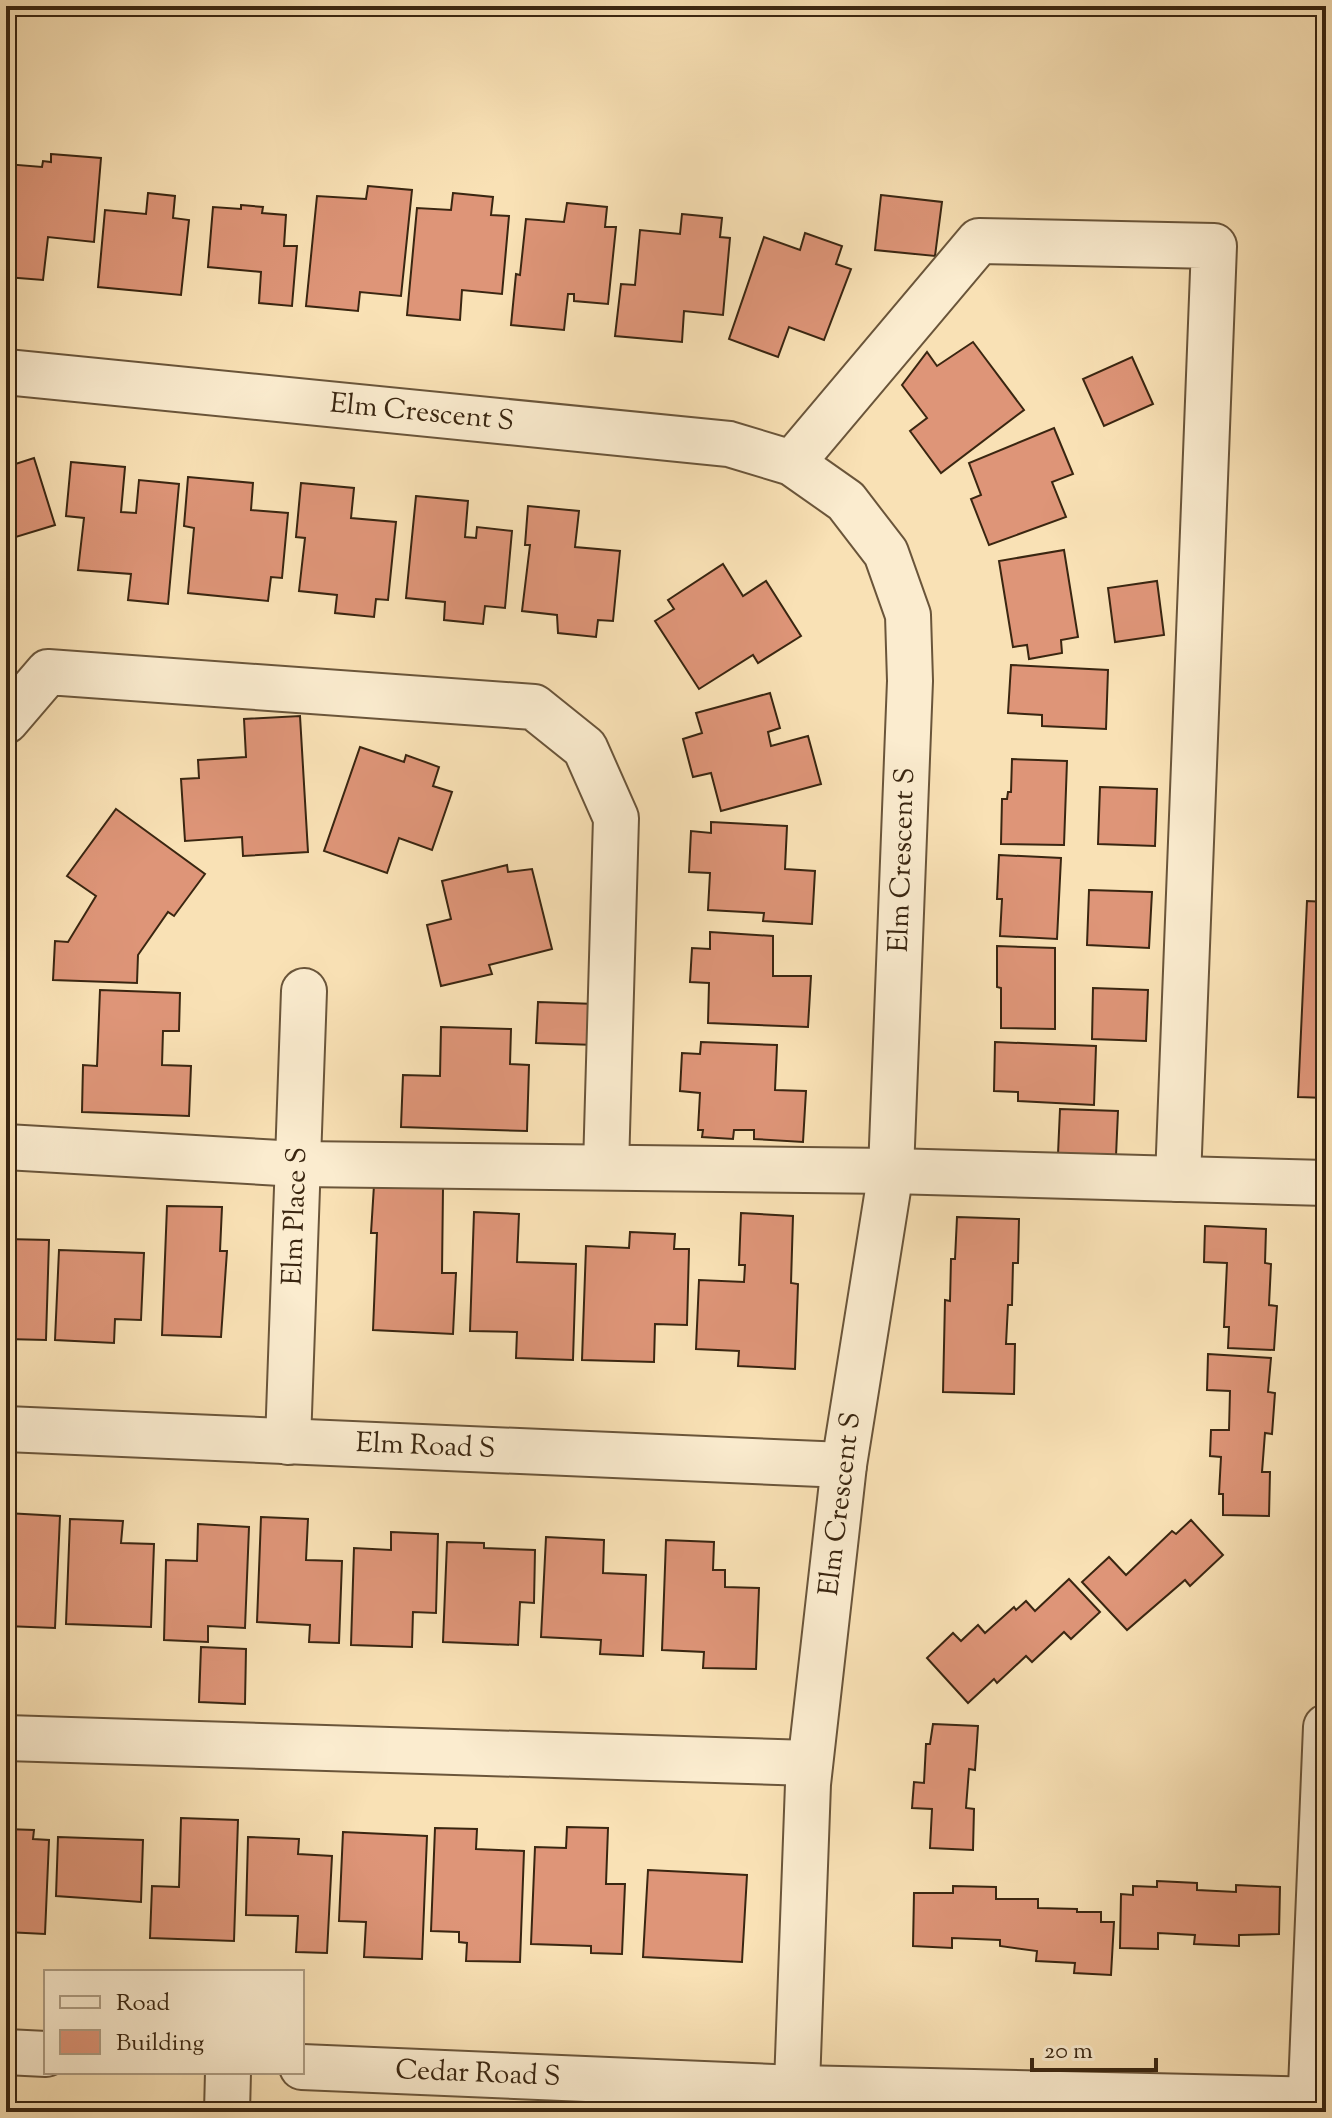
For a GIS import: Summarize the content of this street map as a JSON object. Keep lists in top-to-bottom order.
{
  "streets": {
    "street": [
      "Elm Crescent S",
      "Elm Place S",
      "Elm Road S",
      "Cedar Road S"
    ]
  },
  "crossings": [
    ["Elm Crescent S", "Elm Road S"],
    ["Elm Crescent S", "Cedar Road S"],
    ["Elm Place S", "Elm Road S"]
  ],
  "legend": ["Road", "Building"],
  "scale_bar": "20 m"
}
